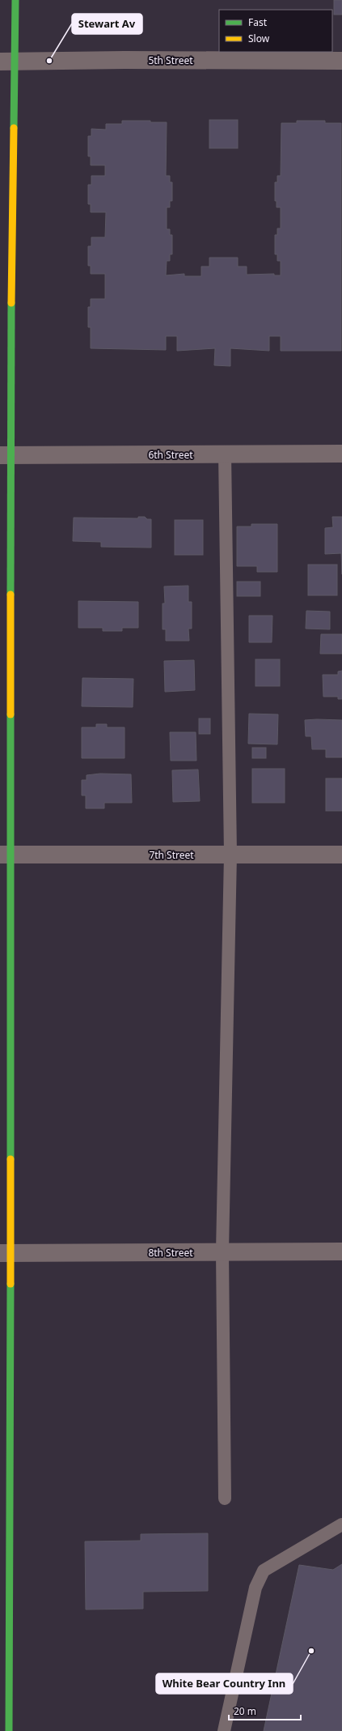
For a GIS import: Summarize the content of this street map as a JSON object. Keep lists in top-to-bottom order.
{
  "streets": {
    "street": [
      "5th Street",
      "6th Street",
      "7th Street",
      "8th Street"
    ]
  },
  "places": ["Stewart Av", "White Bear Country Inn"],
  "legend": ["Fast", "Slow"],
  "scale_bar": "20 m"
}
